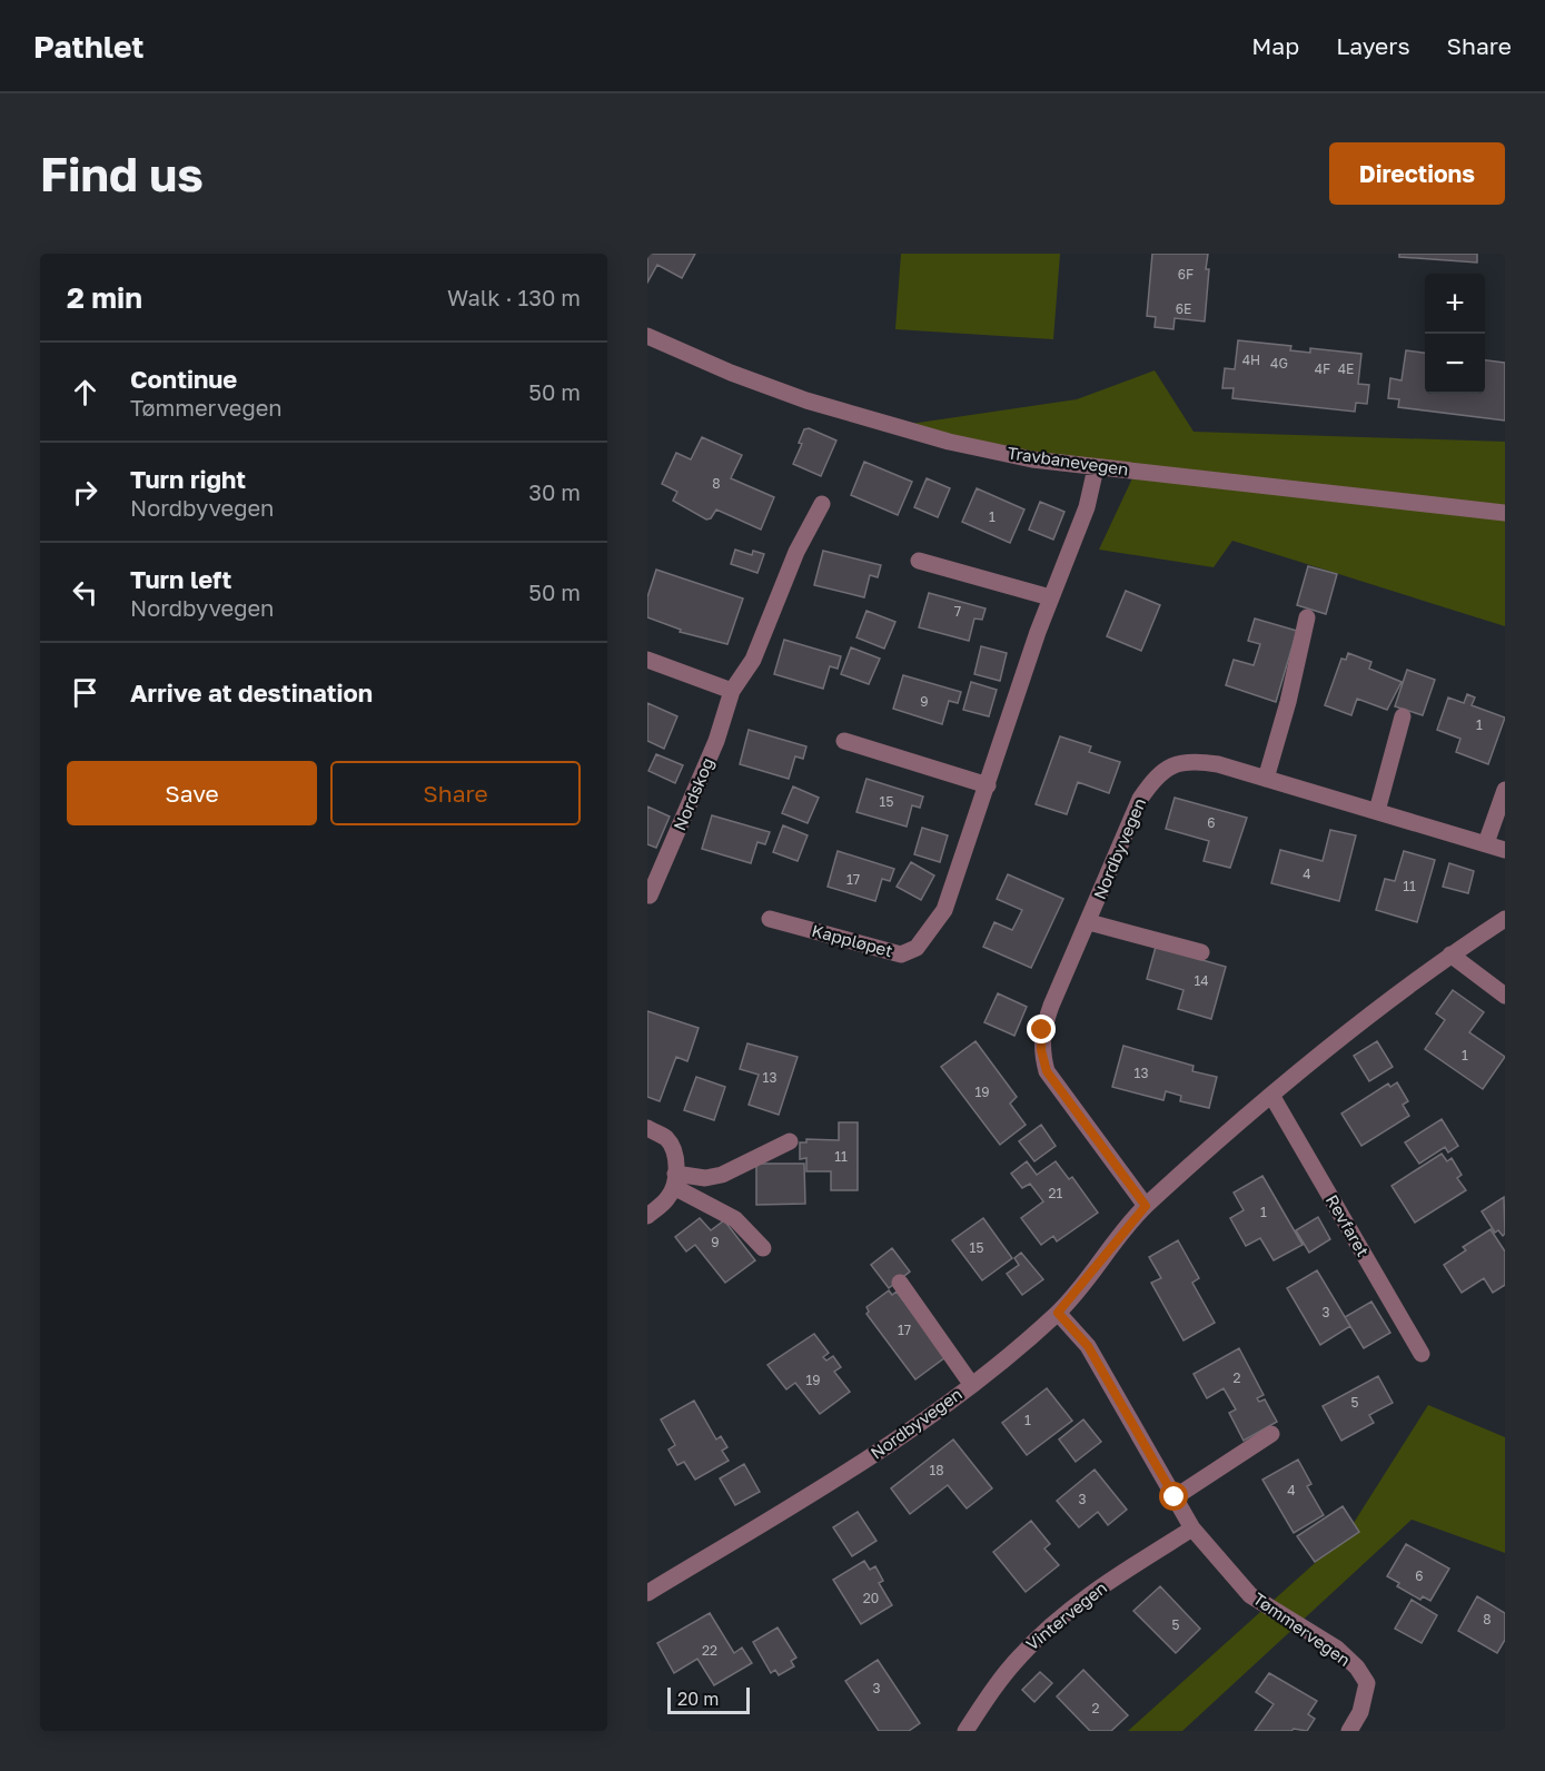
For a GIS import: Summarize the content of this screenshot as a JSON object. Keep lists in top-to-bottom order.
{
  "streets": {
    "street": [
      "Travbanevegen",
      "Nordskog",
      "Nordbyvegen",
      "Kappløpet",
      "Revfaret",
      "Vintervegen",
      "Tømmervegen"
    ]
  },
  "crossings": [
    ["Travbanevegen", "Kappløpet"],
    ["Nordbyvegen", "Revfaret"],
    ["Nordbyvegen", "Tømmervegen"],
    ["Vintervegen", "Tømmervegen"]
  ],
  "house_numbers": [
    "6F",
    "6E",
    "4H",
    "4G",
    "4F",
    "4E",
    "8",
    "1",
    "7",
    "9",
    "1",
    "15",
    "6",
    "4",
    "17",
    "11",
    "14",
    "1",
    "13",
    "13",
    "19",
    "11",
    "21",
    "1",
    "9",
    "15",
    "3",
    "17",
    "2",
    "19",
    "5",
    "1",
    "18",
    "4",
    "3",
    "6",
    "20",
    "8",
    "5",
    "22",
    "3",
    "2"
  ],
  "scale_bar": "20 m",
  "page": {
    "header": "Pathlet",
    "nav": ["Map", "Layers", "Share"],
    "buttons": [
      "Directions",
      ["Save", "Share"]
    ],
    "title": "Find us",
    "heading": ["2 min", "Walk · 130 m"],
    "map_buttons": ["+", "−"],
    "list": [
      ["Continue", "Tømmervegen", "50 m"],
      ["Turn right", "Nordbyvegen", "30 m"],
      ["Turn left", "Nordbyvegen", "50 m"],
      "Arrive at destination"
    ],
    "scale": "20 m"
  }
}
